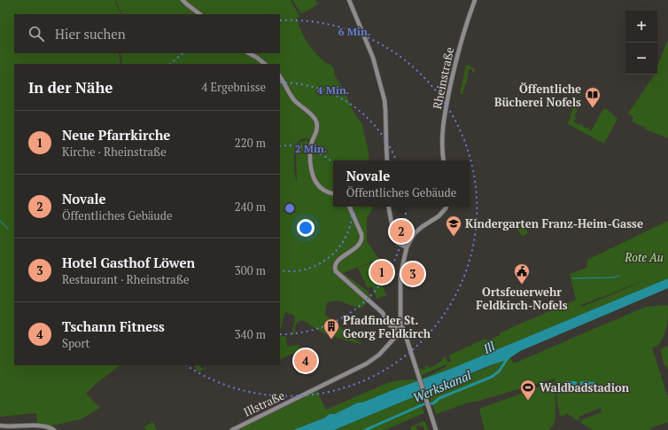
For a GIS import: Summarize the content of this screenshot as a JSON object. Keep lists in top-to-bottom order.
{
  "streets": {
    "main road": ["Rheinstraße", "Illstraße"]
  },
  "water": ["Ill", "Werkskanal"],
  "parks": ["Rote Au"],
  "places": {
    "library": ["Öffentliche Bücherei Nofels"],
    "school or university": ["Kindergarten Franz-Heim-Gasse"],
    "public building": ["Ortsfeuerwehr Feldkirch-Nofels"],
    "building": ["Pfadfinder St. Georg Feldkirch"],
    "sports": ["Waldbadstadion"]
  },
  "page": {
    "map_buttons": ["+", "−"],
    "search": "Hier suchen",
    "heading": ["In der Nähe", "4 Ergebnisse"],
    "list": [
      {
        "mark": "1",
        "name": "Neue Pfarrkirche",
        "note": "Kirche · Rheinstraße",
        "value": "220 m"
      },
      {
        "mark": "2",
        "name": "Novale",
        "note": "Öffentliches Gebäude",
        "value": "240 m"
      },
      {
        "mark": "3",
        "name": "Hotel Gasthof Löwen",
        "note": "Restaurant · Rheinstraße",
        "value": "300 m"
      },
      {
        "mark": "4",
        "name": "Tschann Fitness",
        "note": "Sport",
        "value": "340 m"
      }
    ],
    "popup": ["Novale", "Öffentliches Gebäude"],
    "pins": [
      "2",
      "1",
      "3",
      "4"
    ]
  },
  "rings": ["6 Min.", "4 Min.", "2 Min."]
}
